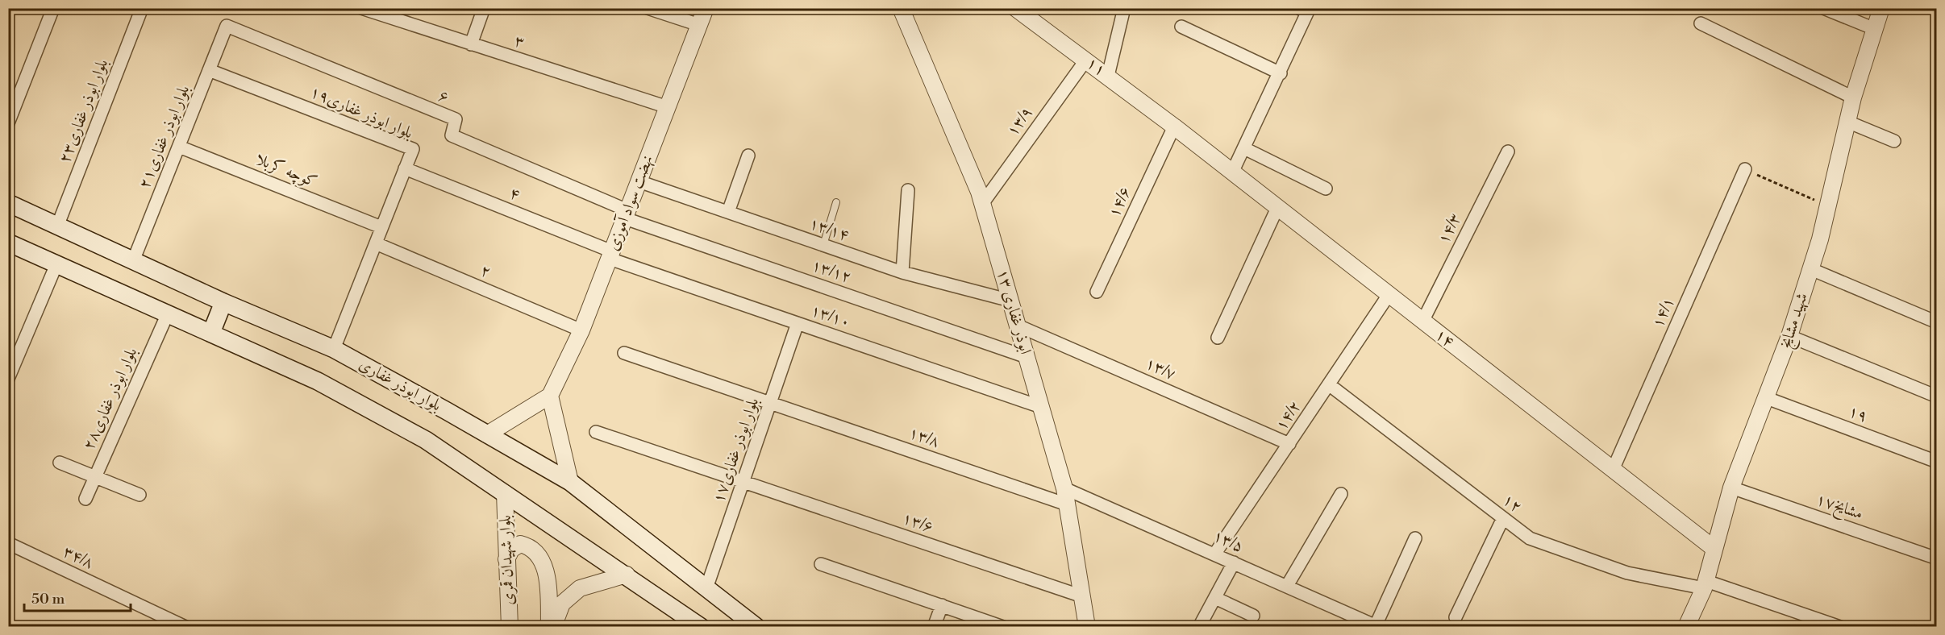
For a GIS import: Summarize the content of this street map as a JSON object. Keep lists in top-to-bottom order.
{
  "streets": {
    "main road": ["بلوار ابوذر غفاری"],
    "street": [
      "۳",
      "۱۱",
      "۶",
      "بلوار ابوذر غفاری۲۳",
      "بلوار ابوذر غفاری۱۹",
      "۱۳/۹",
      "۲۱بلوار ابوذر غفاری",
      "کوچه کربلا",
      "۴",
      "۱۴/۶",
      "نهضت سواد آموزی",
      "۱۴/۳",
      "۱۳/۱۴",
      "۲",
      "۱۳/۱۲",
      "۱۳ ابوذر غفاری",
      "۱۴/۱",
      "۱۳/۱۰",
      "شهید مشایخ",
      "۱۴",
      "۱۳/۷",
      "بلوار ابوذر غفاری۲۸",
      "۱۹",
      "۱۴/۲",
      "۱۳/۸",
      "بلوار ابوذر غفاری۱۷",
      "۱۲",
      "۱۷مشایخ",
      "۱۳/۶",
      "۱۳/۵",
      "۳۴/۸",
      "بلوار شهیدان قمری"
    ]
  },
  "crossings": [
    ["۳", "نهضت سواد آموزی"],
    ["۱۱", "۱۳/۹"],
    ["۱۱", "۱۴/۶"],
    ["۱۱", "۱۴"],
    ["۶", "۲۱بلوار ابوذر غفاری"],
    ["۶", "نهضت سواد آموزی"],
    ["۶", "۱۳/۱۲"],
    ["بلوار ابوذر غفاری۲۳", "بلوار ابوذر غفاری"],
    ["بلوار ابوذر غفاری۱۹", "۲۱بلوار ابوذر غفاری"],
    ["بلوار ابوذر غفاری۱۹", "کوچه کربلا"],
    ["بلوار ابوذر غفاری۱۹", "۴"],
    ["بلوار ابوذر غفاری۱۹", "۲"],
    ["بلوار ابوذر غفاری۱۹", "بلوار ابوذر غفاری"],
    ["۱۳/۹", "۱۳ ابوذر غفاری"],
    ["۲۱بلوار ابوذر غفاری", "کوچه کربلا"],
    ["۲۱بلوار ابوذر غفاری", "بلوار ابوذر غفاری"],
    ["۴", "نهضت سواد آموزی"],
    ["۴", "۱۳/۱۰"],
    ["۱۴/۶", "۱۴"],
    ["نهضت سواد آموزی", "۱۳/۱۴"],
    ["نهضت سواد آموزی", "۲"],
    ["نهضت سواد آموزی", "۱۳/۱۲"],
    ["نهضت سواد آموزی", "۱۳/۱۰"],
    ["۱۴/۳", "۱۴"],
    ["۱۳/۱۴", "۱۳ ابوذر غفاری"],
    ["۱۳/۱۲", "۱۳ ابوذر غفاری"],
    ["۱۳ ابوذر غفاری", "۱۳/۱۰"],
    ["۱۳ ابوذر غفاری", "۱۳/۷"],
    ["۱۳ ابوذر غفاری", "۱۳/۸"],
    ["۱۳ ابوذر غفاری", "۱۳/۶"],
    ["۱۳ ابوذر غفاری", "۱۳/۵"],
    ["۱۴/۱", "۱۴"],
    ["۱۳/۱۰", "بلوار ابوذر غفاری۱۷"],
    ["شهید مشایخ", "۱۴"],
    ["شهید مشایخ", "۱۹"],
    ["شهید مشایخ", "۱۲"],
    ["شهید مشایخ", "۱۷مشایخ"],
    ["۱۴", "۱۴/۲"],
    ["۱۳/۷", "۱۴/۲"],
    ["بلوار ابوذر غفاری", "بلوار ابوذر غفاری۱۷"],
    ["۱۴/۲", "۱۲"],
    ["۱۴/۲", "۱۳/۵"],
    ["۱۳/۸", "بلوار ابوذر غفاری۱۷"],
    ["بلوار ابوذر غفاری۱۷", "۱۳/۶"]
  ],
  "scale_bar": "50 m"
}
